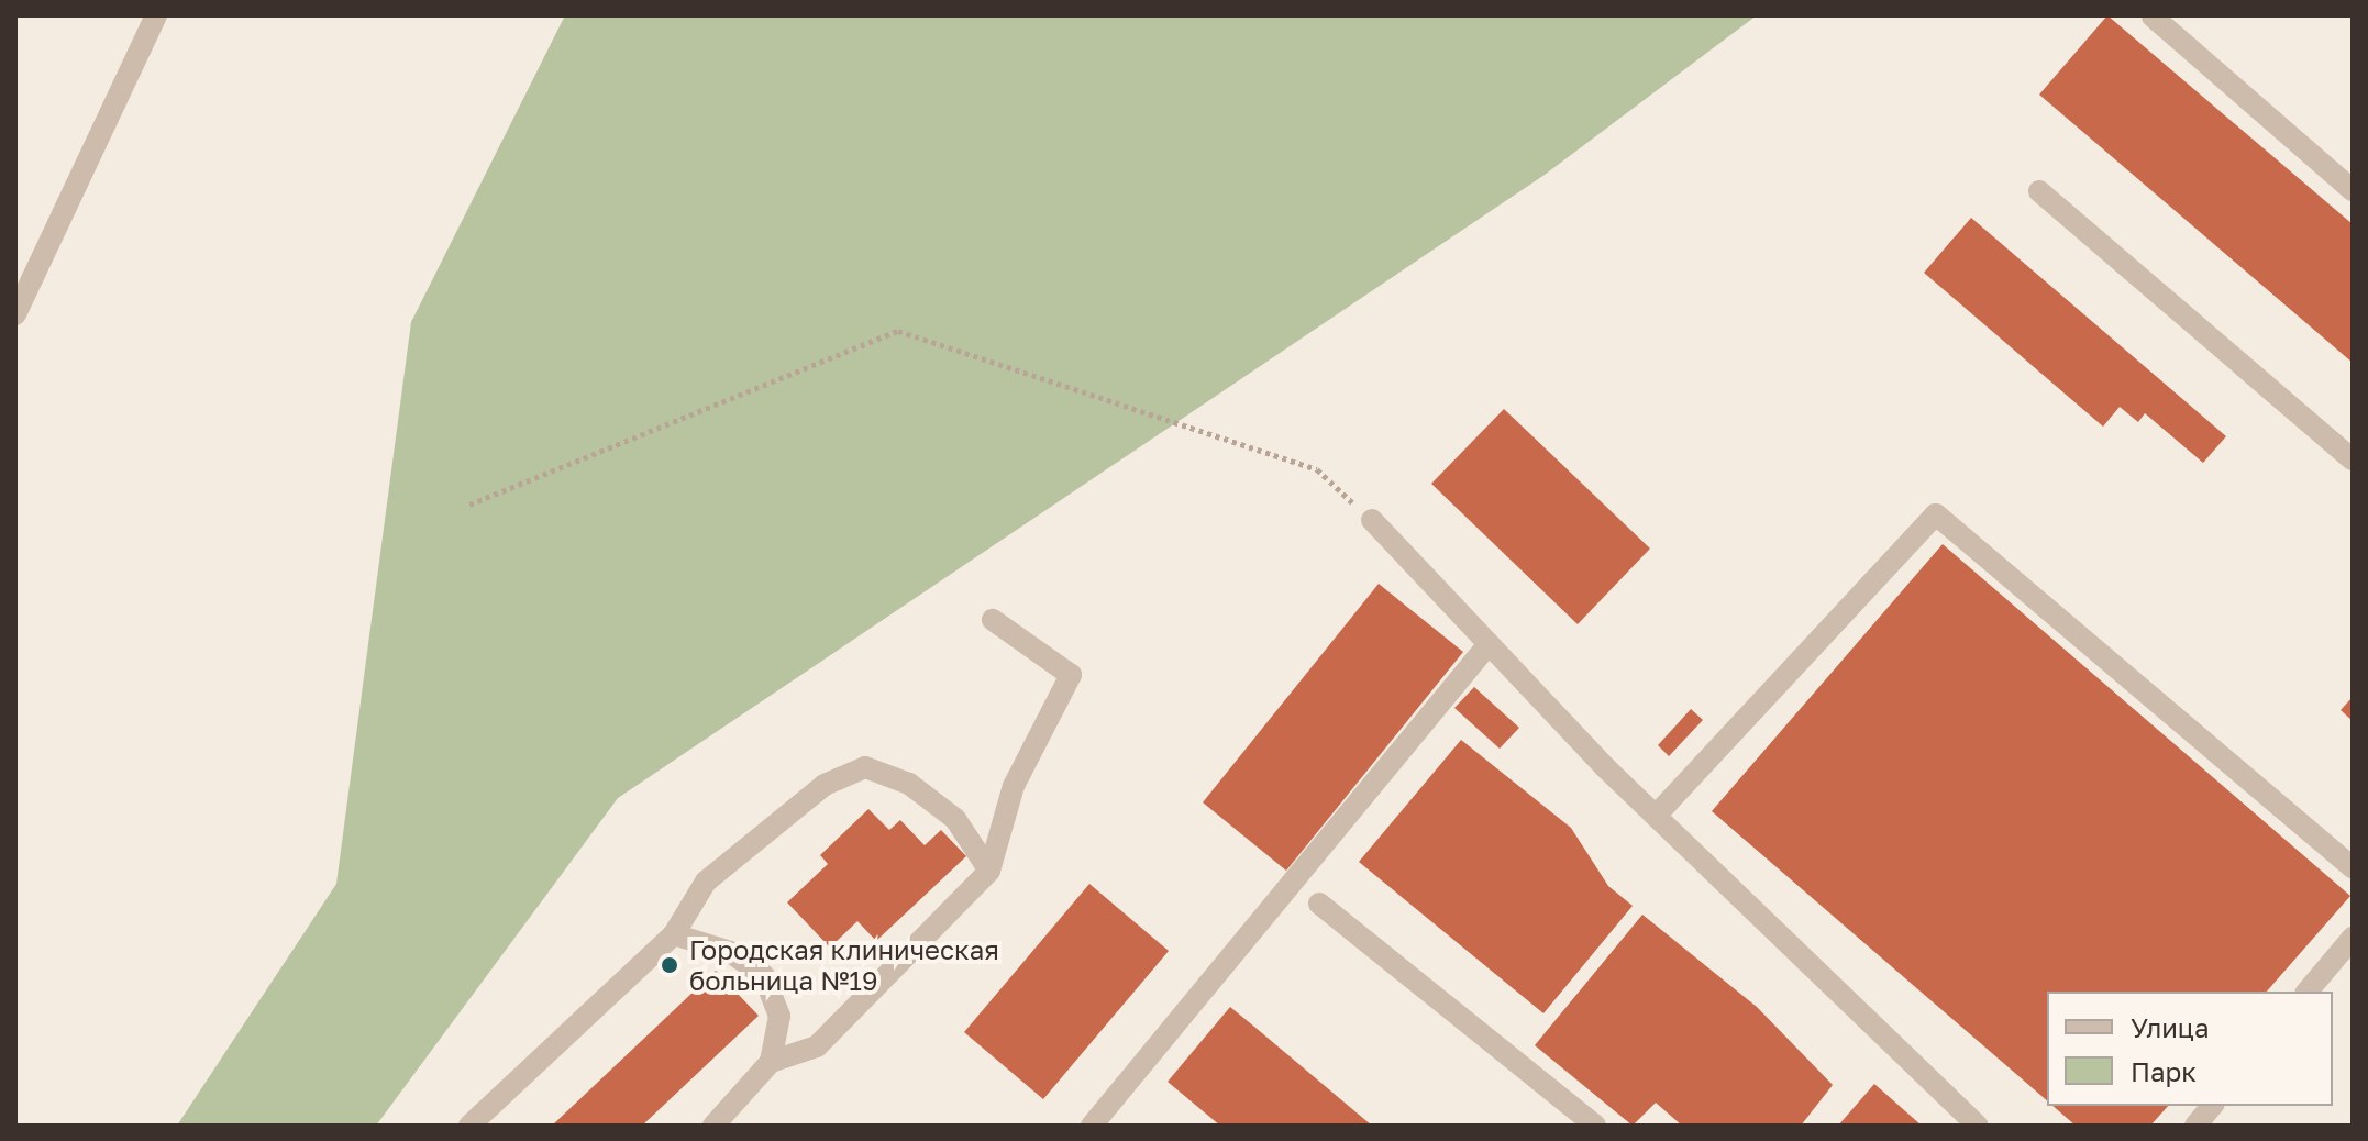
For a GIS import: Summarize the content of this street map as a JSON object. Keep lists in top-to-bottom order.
{
  "places": ["Городская клиническая больница №19"],
  "legend": ["Улица", "Парк"]
}
